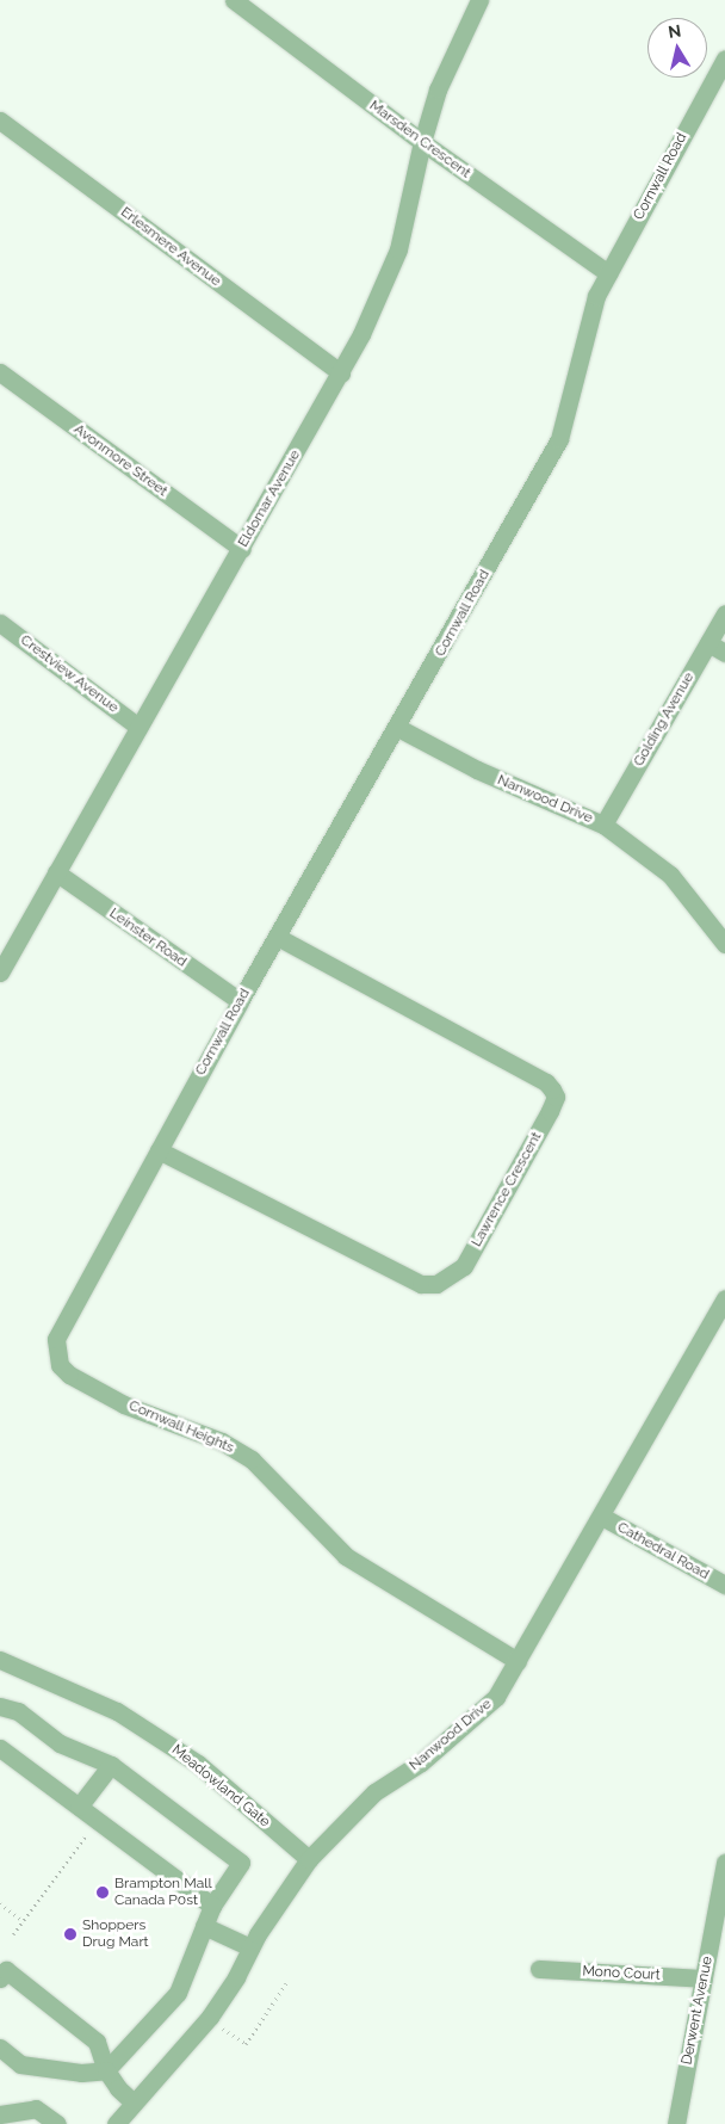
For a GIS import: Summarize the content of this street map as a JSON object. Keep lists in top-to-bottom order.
{
  "streets": {
    "street": [
      "Marsden Crescent",
      "Cornwall Road",
      "Erlesmere Avenue",
      "Avonmore Street",
      "Eldomar Avenue",
      "Crestview Avenue",
      "Golding Avenue",
      "Nanwood Drive",
      "Leinster Road",
      "Lawrence Crescent",
      "Cornwall Heights",
      "Cathedral Road",
      "Meadowland Gate",
      "Mono Court",
      "Derwent Avenue"
    ]
  },
  "crossings": [
    ["Marsden Crescent", "Cornwall Road"],
    ["Marsden Crescent", "Eldomar Avenue"],
    ["Cornwall Road", "Nanwood Drive"],
    ["Cornwall Road", "Leinster Road"],
    ["Cornwall Road", "Lawrence Crescent"],
    ["Cornwall Road", "Cornwall Heights"],
    ["Erlesmere Avenue", "Eldomar Avenue"],
    ["Avonmore Street", "Eldomar Avenue"],
    ["Eldomar Avenue", "Crestview Avenue"],
    ["Eldomar Avenue", "Leinster Road"],
    ["Golding Avenue", "Nanwood Drive"],
    ["Nanwood Drive", "Cornwall Heights"],
    ["Nanwood Drive", "Cathedral Road"],
    ["Nanwood Drive", "Meadowland Gate"],
    ["Lawrence Crescent", "Cornwall Heights"],
    ["Mono Court", "Derwent Avenue"]
  ],
  "places": ["Brampton Mall Canada P0st", "Shoppers Drug Mart"],
  "north": "top"
}
